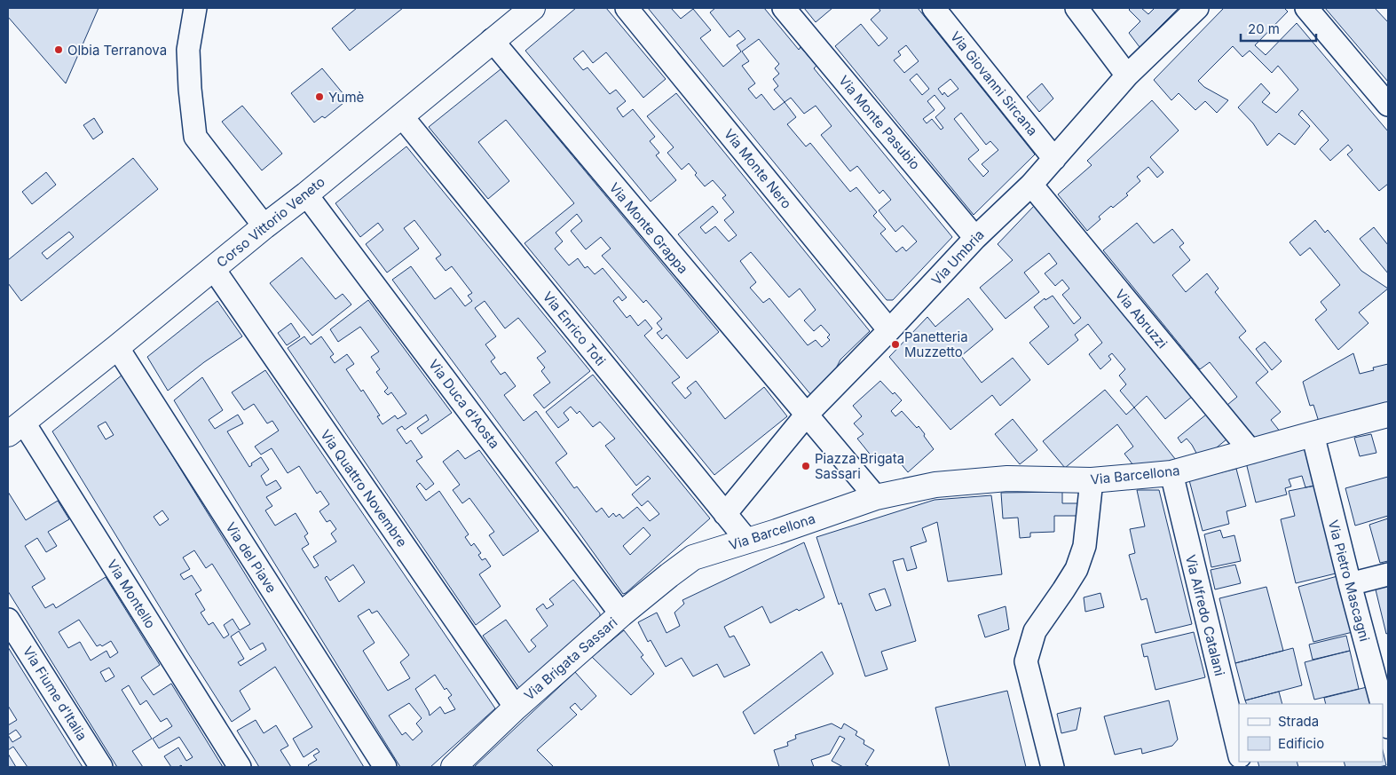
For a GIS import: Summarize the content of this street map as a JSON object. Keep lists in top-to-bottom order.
{
  "streets": {
    "street": [
      "Via Giovanni Sircana",
      "Via Monte Pasubio",
      "Via Monte Nero",
      "Corso Vittorio Veneto",
      "Via Monte Grappa",
      "Via Umbria",
      "Via Abruzzi",
      "Via Enrico Toti",
      "Via Duca d'Aosta",
      "Via Barcellona",
      "Via Quattro Novembre",
      "Via del Piave",
      "Via Pietro Mascagni",
      "Via Montello",
      "Via Alfredo Catalani",
      "Via Brigata Sassari",
      "Via Fiume d'Italia"
    ]
  },
  "crossings": [
    ["Via Giovanni Sircana", "Via Umbria"],
    ["Via Monte Pasubio", "Via Umbria"],
    ["Via Monte Nero", "Via Umbria"],
    ["Corso Vittorio Veneto", "Via Monte Grappa"],
    ["Corso Vittorio Veneto", "Via Enrico Toti"],
    ["Corso Vittorio Veneto", "Via Duca d'Aosta"],
    ["Corso Vittorio Veneto", "Via Quattro Novembre"],
    ["Corso Vittorio Veneto", "Via del Piave"],
    ["Corso Vittorio Veneto", "Via Montello"],
    ["Via Monte Grappa", "Via Umbria"],
    ["Via Umbria", "Via Abruzzi"],
    ["Via Umbria", "Via Enrico Toti"],
    ["Via Abruzzi", "Via Barcellona"],
    ["Via Enrico Toti", "Via Barcellona"],
    ["Via Duca d'Aosta", "Via Brigata Sassari"],
    ["Via Barcellona", "Via Pietro Mascagni"],
    ["Via Barcellona", "Via Alfredo Catalani"],
    ["Via Barcellona", "Via Brigata Sassari"],
    ["Via Quattro Novembre", "Via Brigata Sassari"]
  ],
  "places": [
    "Olbia Terranova",
    "Yumè",
    "Panetteria Muzzetto",
    "Piazza Brigata Sassari"
  ],
  "legend": ["Strada", "Edificio"],
  "scale_bar": "20 m"
}
